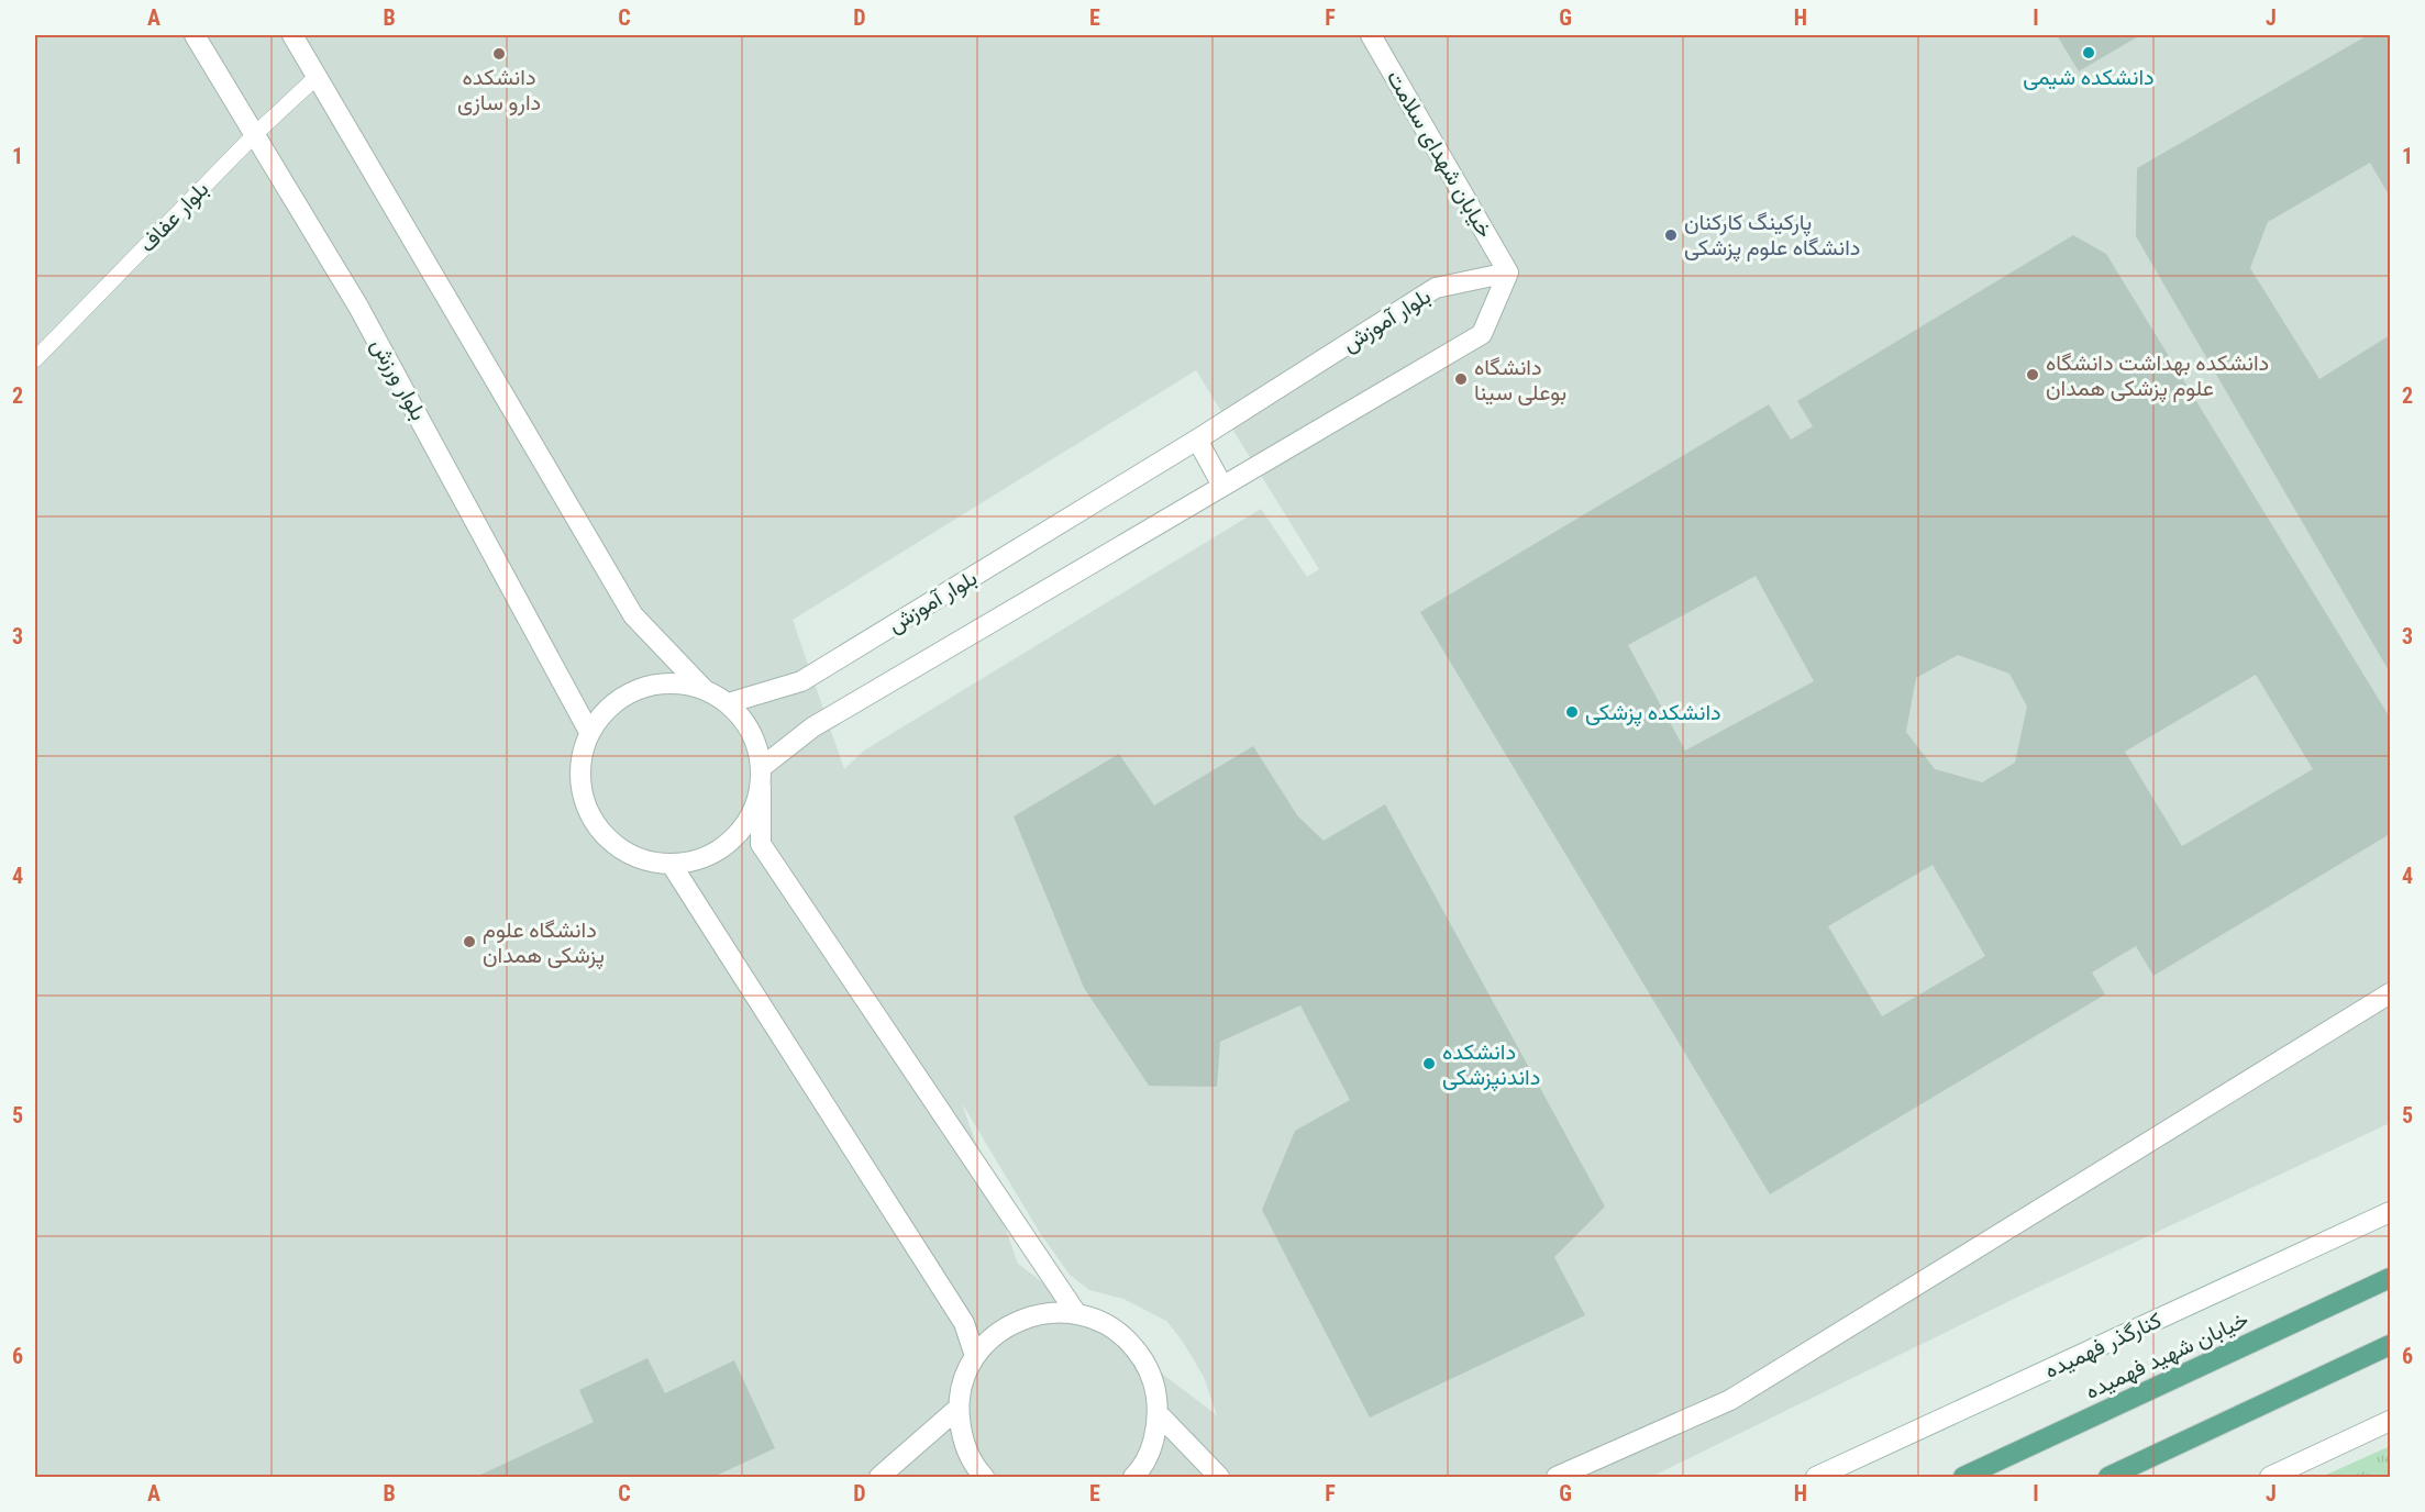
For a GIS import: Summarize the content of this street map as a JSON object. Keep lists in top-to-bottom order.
{
  "streets": {
    "main road": ["خیابان شهید فهمیده"],
    "street": [
      "خیابان شهدای سلامت",
      "بلوار آموزش",
      "بلوار ورزش",
      "کنارگذر فهمیده"
    ],
    "lane": ["بلوار عفاف"]
  },
  "crossings": [
    ["خیابان شهدای سلامت", "بلوار آموزش"],
    ["بلوار عفاف", "بلوار ورزش"],
    ["بلوار آموزش", "بلوار ورزش"]
  ],
  "places": [
    "دانشکده شیمی",
    "دانشکده دارو سازی",
    "پارکینگ کارکنان دانشگاه علوم پزشکی",
    "دانشکده بهداشت دانشگاه علوم پزشکی همدان",
    "دانشگاه بوعلی سینا",
    "دانشکده پزشکی",
    "دانشگاه علوم پزشکی همدان",
    "دانشکده داندنپزشکی"
  ],
  "grid": {
    "columns": [
      "A",
      "B",
      "C",
      "D",
      "E",
      "F",
      "G",
      "H",
      "I",
      "J"
    ],
    "rows": [
      "1",
      "2",
      "3",
      "4",
      "5",
      "6"
    ]
  }
}
